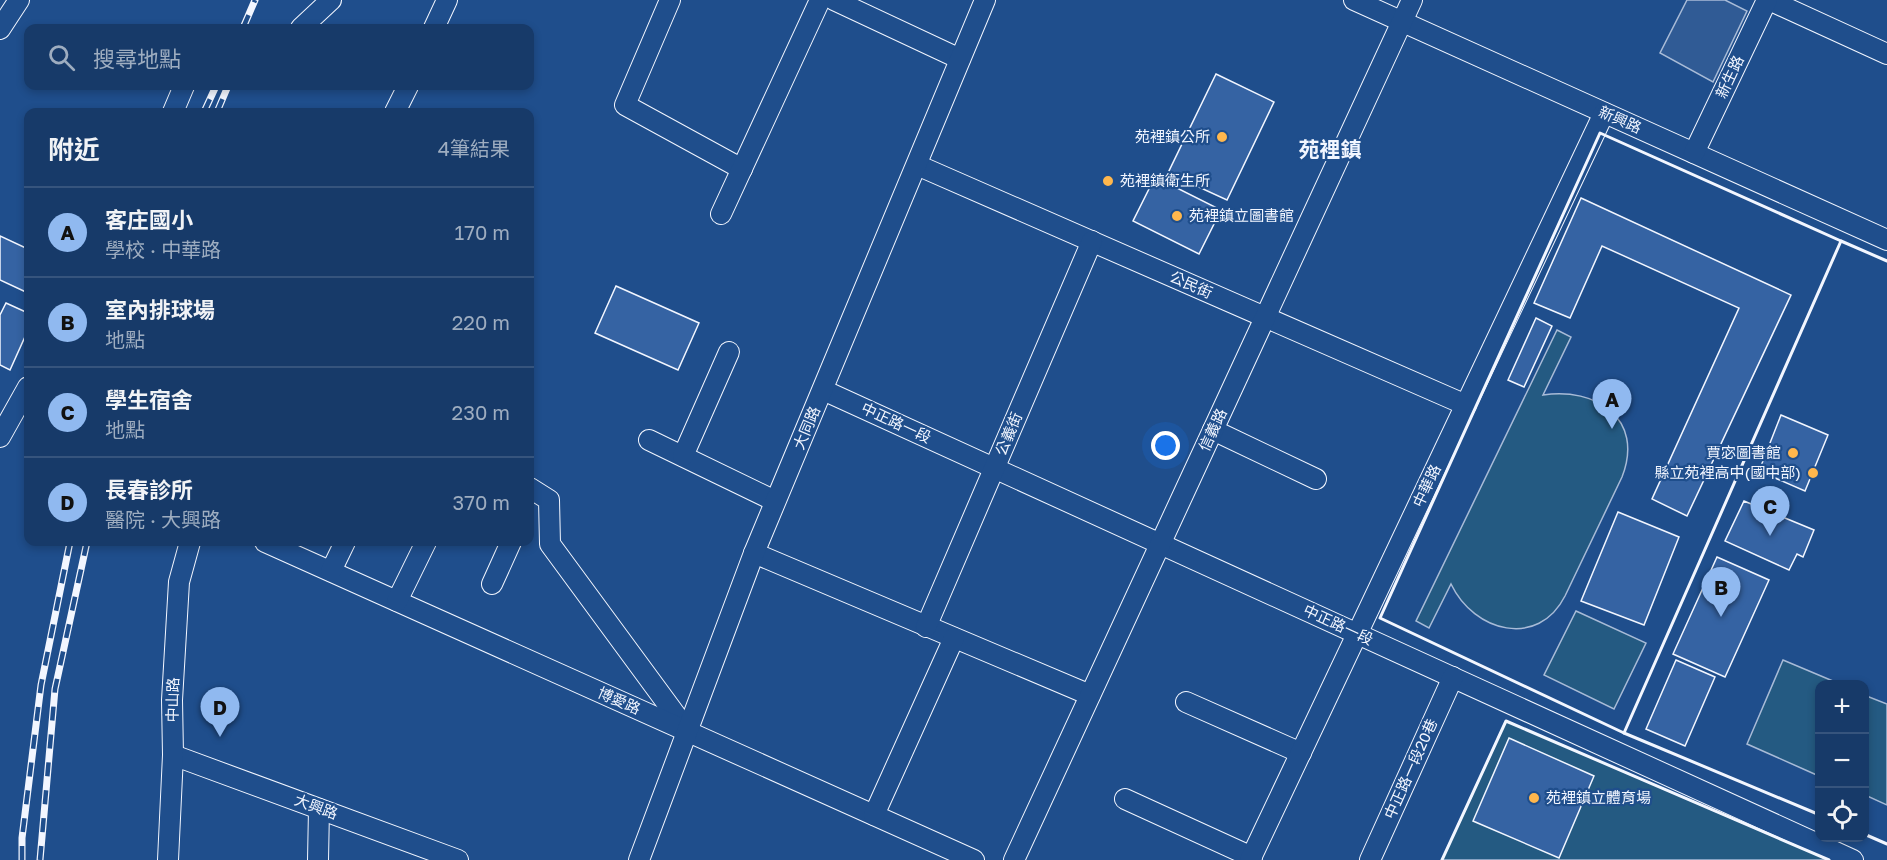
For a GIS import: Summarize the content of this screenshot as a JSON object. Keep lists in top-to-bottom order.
{
  "streets": {
    "street": [
      "新生路",
      "新興路",
      "公民街",
      "中正路一段",
      "大同路",
      "信義路",
      "公義街",
      "中華路",
      "中山路",
      "博愛路",
      "中正路一段20巷",
      "大興路"
    ]
  },
  "crossings": [
    ["新生路", "新興路"],
    ["新興路", "信義路"],
    ["新興路", "中華路"],
    ["公民街", "大同路"],
    ["公民街", "信義路"],
    ["公民街", "公義街"],
    ["公民街", "中華路"],
    ["中正路一段", "大同路"],
    ["中正路一段", "信義路"],
    ["中正路一段", "公義街"],
    ["中正路一段", "中華路"],
    ["中正路一段", "中正路一段20巷"],
    ["大同路", "博愛路"],
    ["中山路", "大興路"]
  ],
  "districts": ["苑裡鎮"],
  "places": [
    "苑裡鎮公所",
    "苑裡鎮衛生所",
    "苑裡鎮立圖書館",
    "賈宓圖書館",
    "縣立苑裡高中(國中部)",
    "苑裡鎮立體育場"
  ],
  "page": {
    "search": "搜尋地點",
    "heading": ["附近", "4筆結果"],
    "list": [
      {
        "mark": "A",
        "name": "客庄國小",
        "note": "學校 · 中華路",
        "value": "170 m"
      },
      {
        "mark": "B",
        "name": "室內排球場",
        "note": "地點",
        "value": "220 m"
      },
      {
        "mark": "C",
        "name": "學生宿舍",
        "note": "地點",
        "value": "230 m"
      },
      {
        "mark": "D",
        "name": "長春診所",
        "note": "醫院 · 大興路",
        "value": "370 m"
      }
    ],
    "pins": [
      "A",
      "C",
      "B",
      "D"
    ],
    "map_buttons": ["+", "−"]
  }
}
